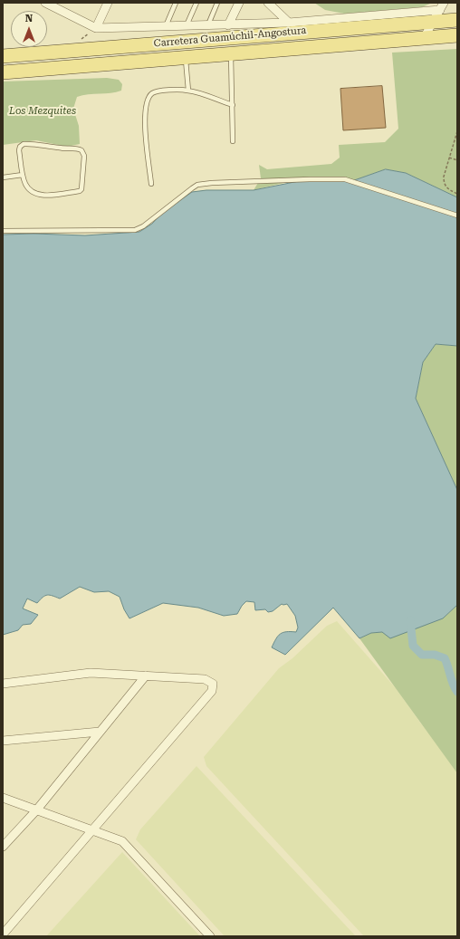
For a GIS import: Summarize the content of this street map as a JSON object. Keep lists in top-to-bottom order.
{
  "streets": {
    "main road": ["Carretera Guamúchil-Angostura"]
  },
  "parks": ["Los Mezquites"],
  "north": "top"
}
